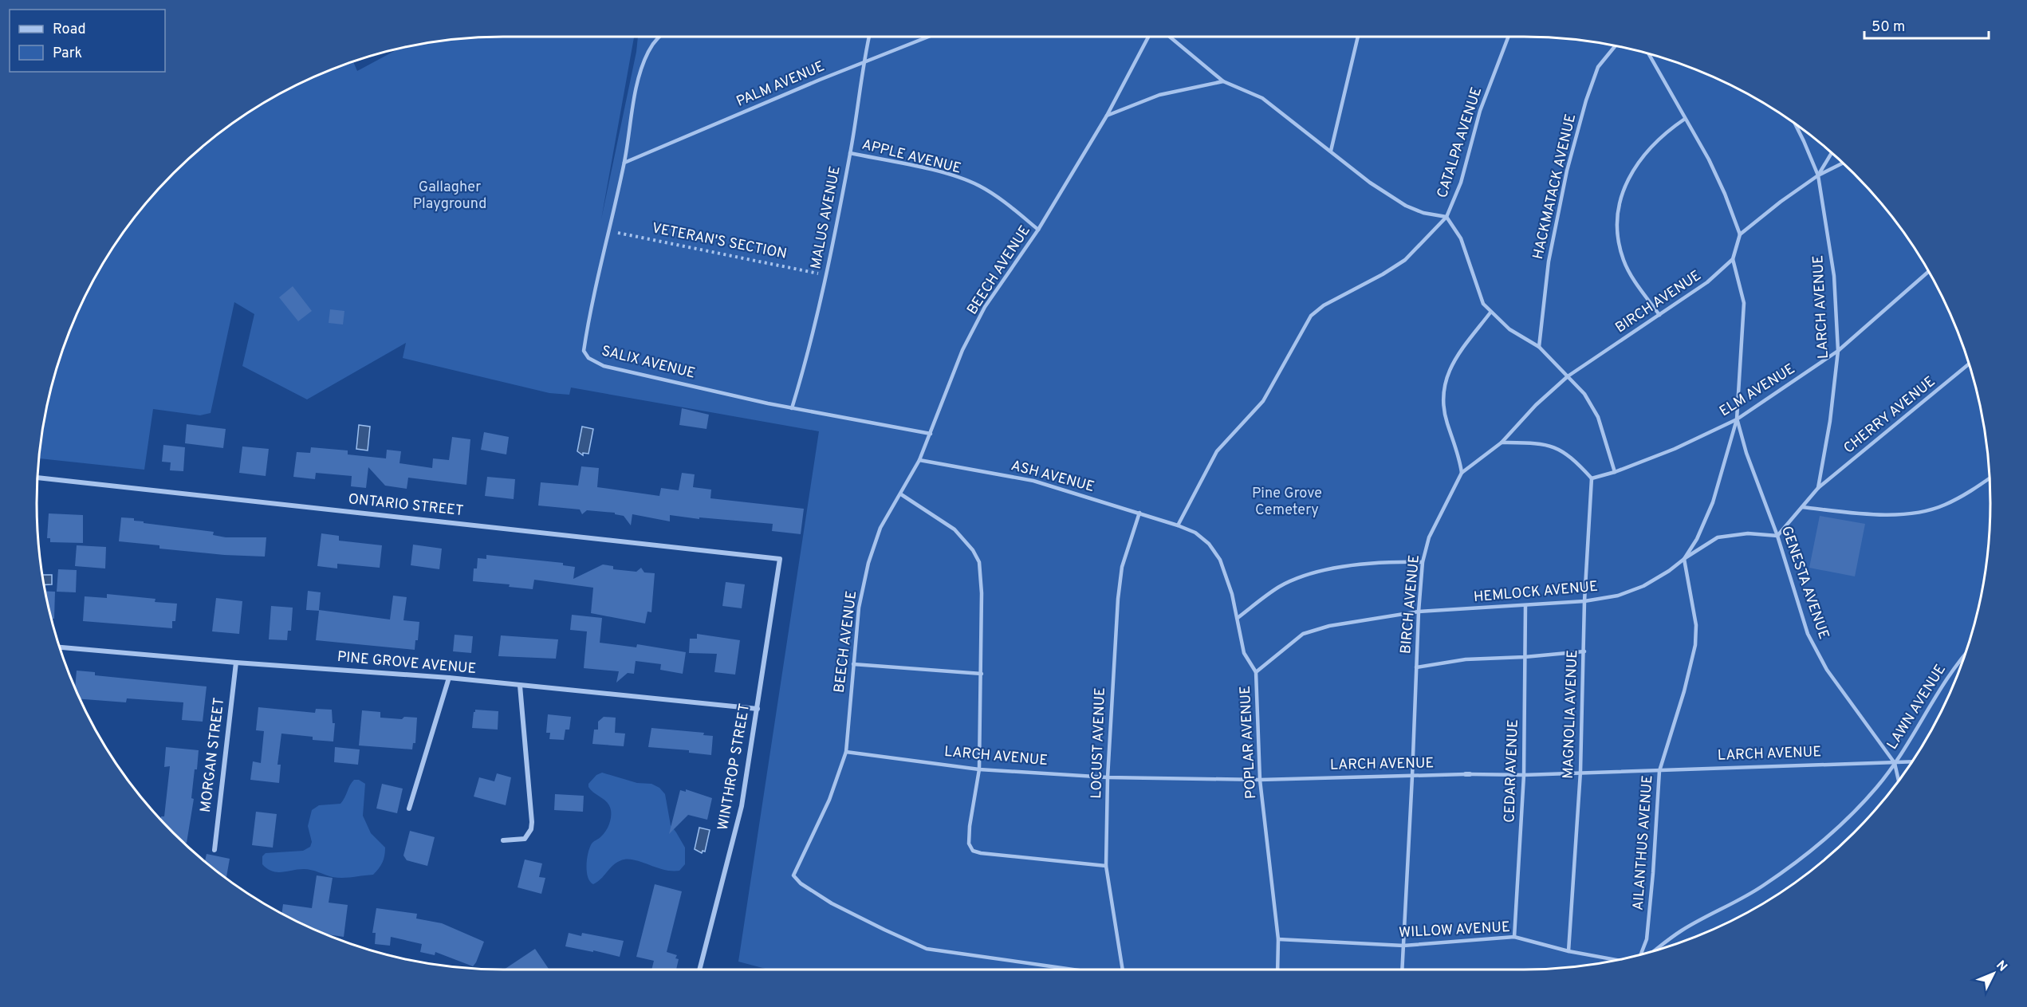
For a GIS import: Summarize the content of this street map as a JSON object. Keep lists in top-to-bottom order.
{
  "streets": {
    "street": [
      "ONTARIO STREET",
      "PINE GROVE AVENUE",
      "MORGAN STREET",
      "WINTHROP STREET"
    ],
    "lane": [
      "PALM AVENUE",
      "CATALPA AVENUE",
      "APPLE AVENUE",
      "HACKMATACK AVENUE",
      "MALUS AVENUE",
      "BEECH AVENUE",
      "BIRCH AVENUE",
      "LARCH AVENUE",
      "SALIX AVENUE",
      "ELM AVENUE",
      "CHERRY AVENUE",
      "ASH AVENUE",
      "GENESTA AVENUE",
      "HEMLOCK AVENUE",
      "LAWN AVENUE",
      "MAGNOLIA AVENUE",
      "POPLAR AVENUE",
      "LOCUST AVENUE",
      "CEDAR AVENUE",
      "AILANTHUS AVENUE",
      "WILLOW AVENUE"
    ],
    "path": ["VETERAN'S SECTION"]
  },
  "crossings": [
    ["PALM AVENUE", "MALUS AVENUE"],
    ["PALM AVENUE", "SALIX AVENUE"],
    ["APPLE AVENUE", "MALUS AVENUE"],
    ["APPLE AVENUE", "BEECH AVENUE"],
    ["MALUS AVENUE", "VETERAN'S SECTION"],
    ["MALUS AVENUE", "SALIX AVENUE"],
    ["VETERAN'S SECTION", "SALIX AVENUE"],
    ["BEECH AVENUE", "LARCH AVENUE"],
    ["BEECH AVENUE", "SALIX AVENUE"],
    ["BEECH AVENUE", "ASH AVENUE"],
    ["BIRCH AVENUE", "LARCH AVENUE"],
    ["BIRCH AVENUE", "HEMLOCK AVENUE"],
    ["BIRCH AVENUE", "WILLOW AVENUE"],
    ["LARCH AVENUE", "ELM AVENUE"],
    ["LARCH AVENUE", "CHERRY AVENUE"],
    ["LARCH AVENUE", "GENESTA AVENUE"],
    ["LARCH AVENUE", "LAWN AVENUE"],
    ["LARCH AVENUE", "MAGNOLIA AVENUE"],
    ["LARCH AVENUE", "POPLAR AVENUE"],
    ["LARCH AVENUE", "LOCUST AVENUE"],
    ["LARCH AVENUE", "CEDAR AVENUE"],
    ["LARCH AVENUE", "AILANTHUS AVENUE"],
    ["ELM AVENUE", "GENESTA AVENUE"],
    ["ELM AVENUE", "HEMLOCK AVENUE"],
    ["ELM AVENUE", "MAGNOLIA AVENUE"],
    ["ASH AVENUE", "POPLAR AVENUE"],
    ["ASH AVENUE", "LOCUST AVENUE"],
    ["ONTARIO STREET", "WINTHROP STREET"],
    ["GENESTA AVENUE", "HEMLOCK AVENUE"],
    ["GENESTA AVENUE", "LAWN AVENUE"],
    ["HEMLOCK AVENUE", "MAGNOLIA AVENUE"],
    ["HEMLOCK AVENUE", "POPLAR AVENUE"],
    ["HEMLOCK AVENUE", "CEDAR AVENUE"],
    ["HEMLOCK AVENUE", "AILANTHUS AVENUE"],
    ["PINE GROVE AVENUE", "MORGAN STREET"],
    ["PINE GROVE AVENUE", "WINTHROP STREET"],
    ["MAGNOLIA AVENUE", "WILLOW AVENUE"],
    ["POPLAR AVENUE", "WILLOW AVENUE"],
    ["CEDAR AVENUE", "WILLOW AVENUE"]
  ],
  "parks": ["Gallagher Playground", "Pine Grove Cemetery"],
  "legend": ["Road", "Park"],
  "scale_bar": "50 m",
  "north": "top right"
}
